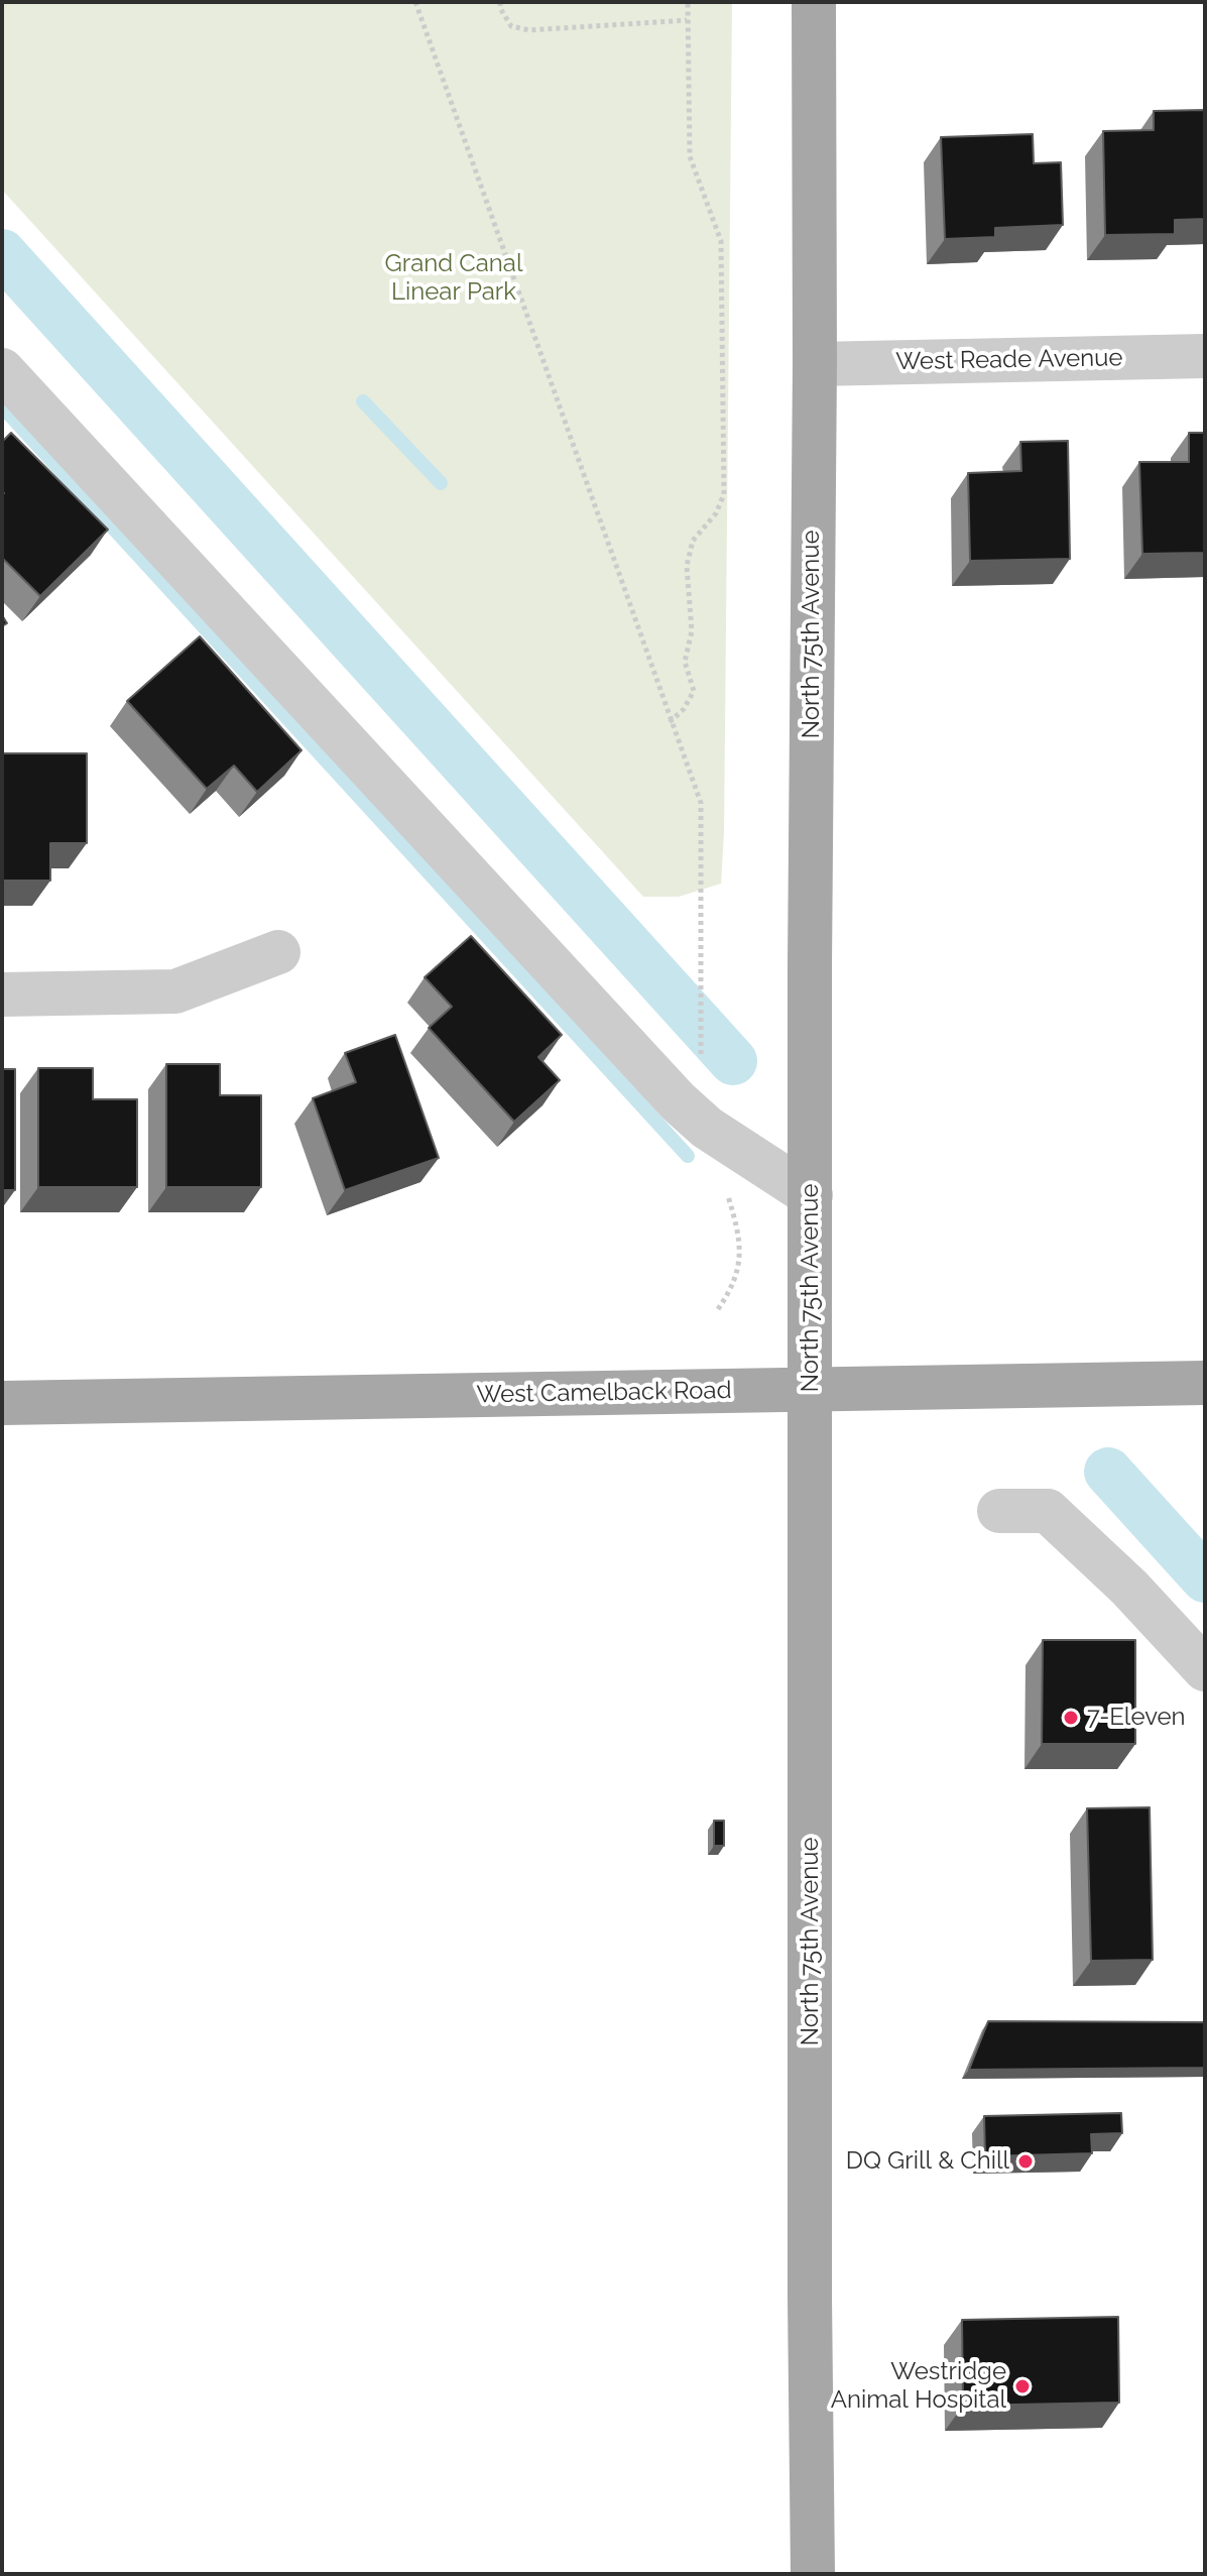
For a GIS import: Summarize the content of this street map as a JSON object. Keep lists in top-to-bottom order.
{
  "streets": {
    "main road": ["North 75th Avenue", "West Camelback Road"],
    "street": ["West Reade Avenue"]
  },
  "crossings": [
    ["West Reade Avenue", "North 75th Avenue"],
    ["North 75th Avenue", "West Camelback Road"]
  ],
  "parks": ["Grand Canal Linear Park"],
  "places": ["7-Eleven", "DQ Grill & Chill", "Westridge Animal Hospital"]
}
